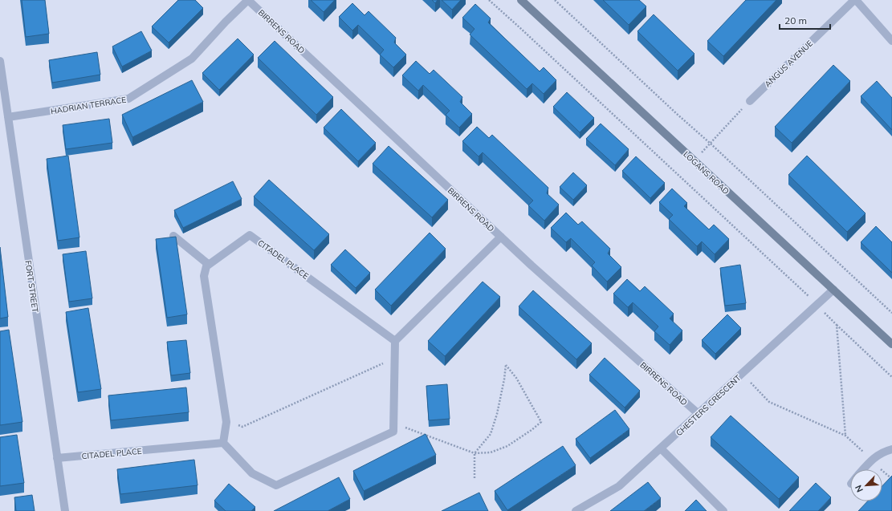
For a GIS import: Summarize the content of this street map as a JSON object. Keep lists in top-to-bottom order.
{
  "streets": {
    "street": [
      "BIRRENS ROAD",
      "ANGUS AVENUE",
      "HADRIAN TERRACE",
      "LOGANS ROAD",
      "CITADEL PLACE",
      "FORT STREET",
      "CHESTERS CRESCENT"
    ]
  },
  "crossings": [
    ["BIRRENS ROAD", "HADRIAN TERRACE"],
    ["BIRRENS ROAD", "CHESTERS CRESCENT"],
    ["HADRIAN TERRACE", "FORT STREET"],
    ["LOGANS ROAD", "CHESTERS CRESCENT"],
    ["CITADEL PLACE", "FORT STREET"]
  ],
  "scale_bar": "20 m",
  "north": "bottom left"
}
